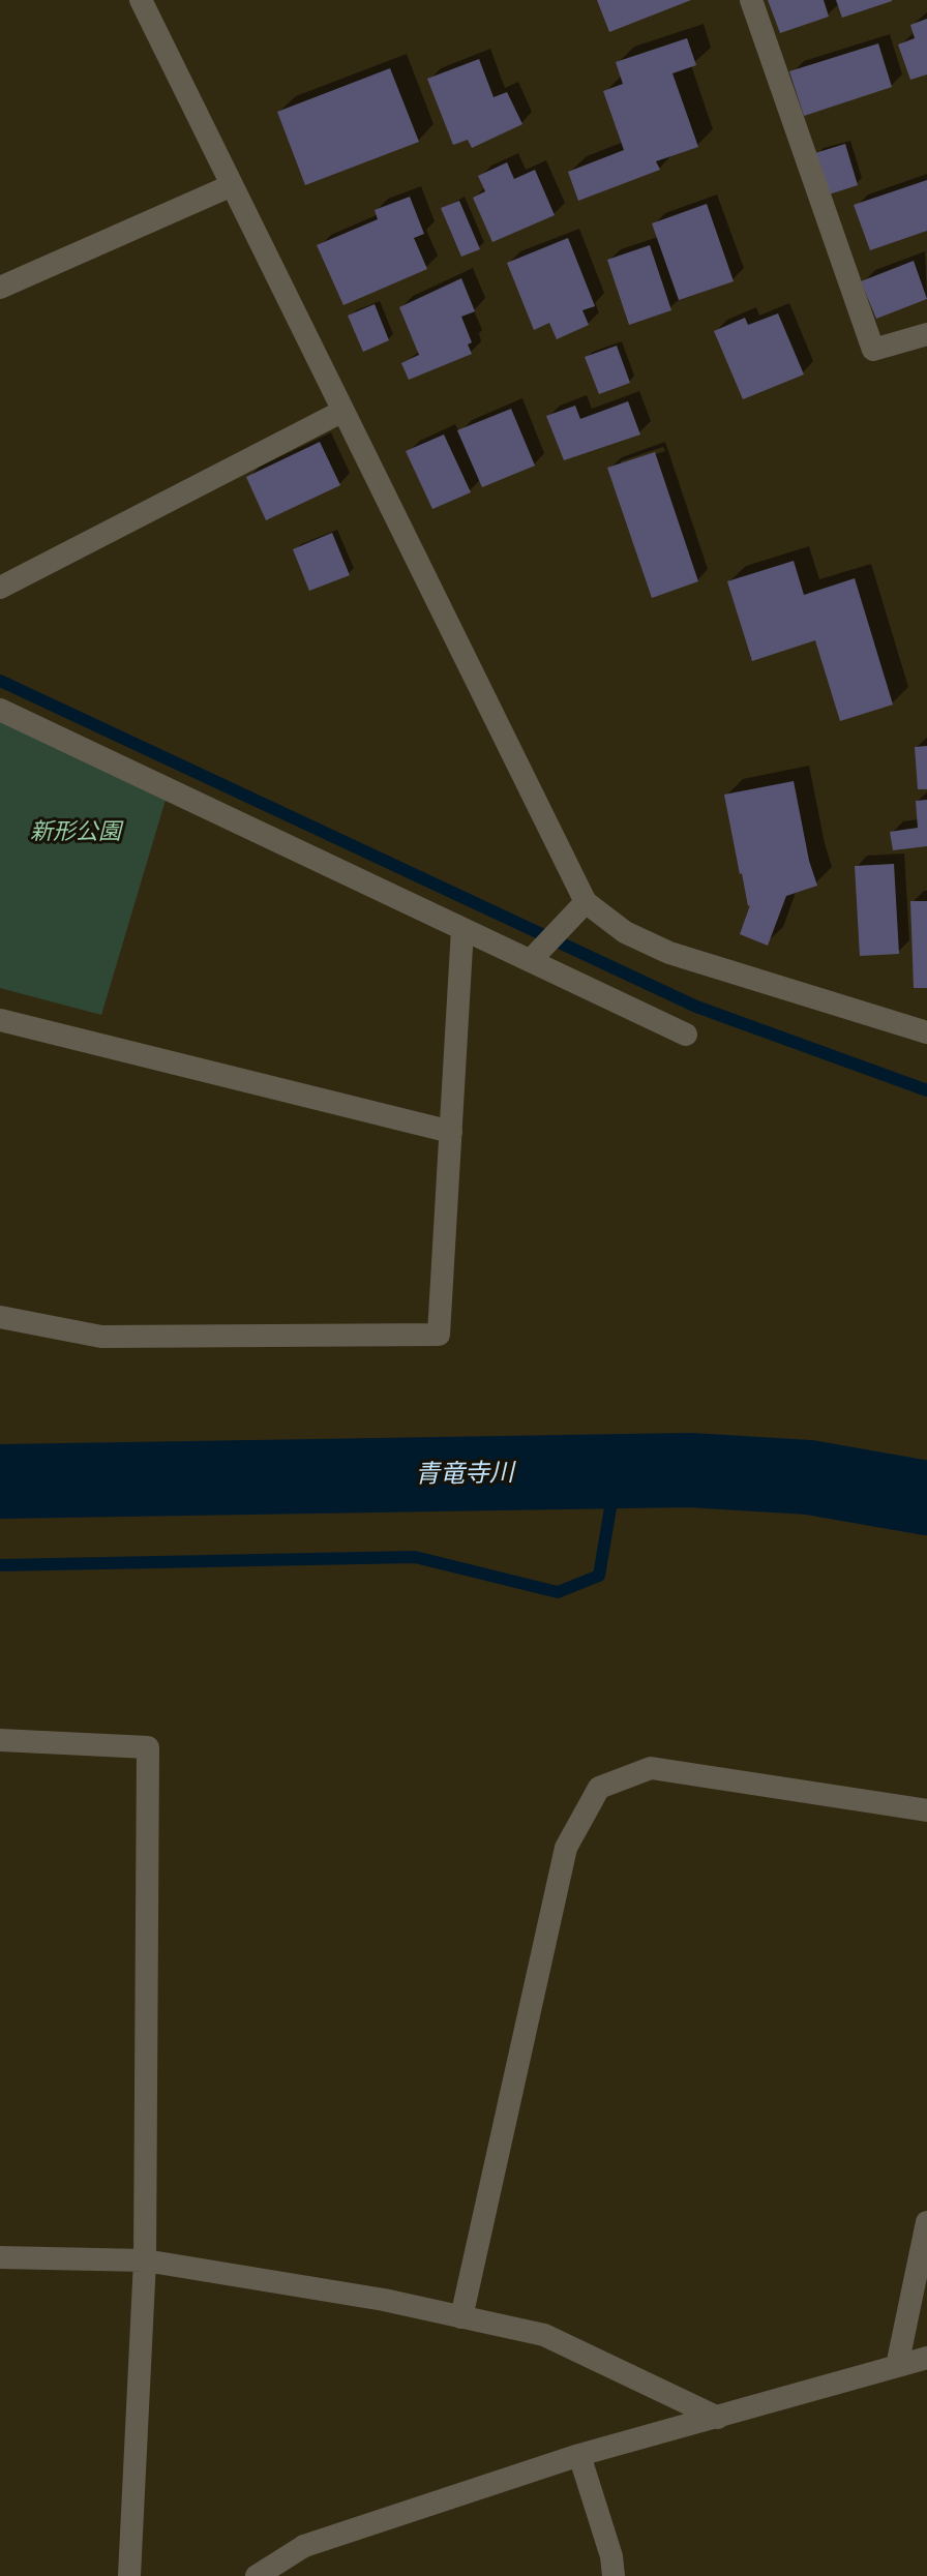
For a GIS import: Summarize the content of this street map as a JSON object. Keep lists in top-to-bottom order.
{
  "water": ["青竜寺川"],
  "parks": ["新形公園"]
}
